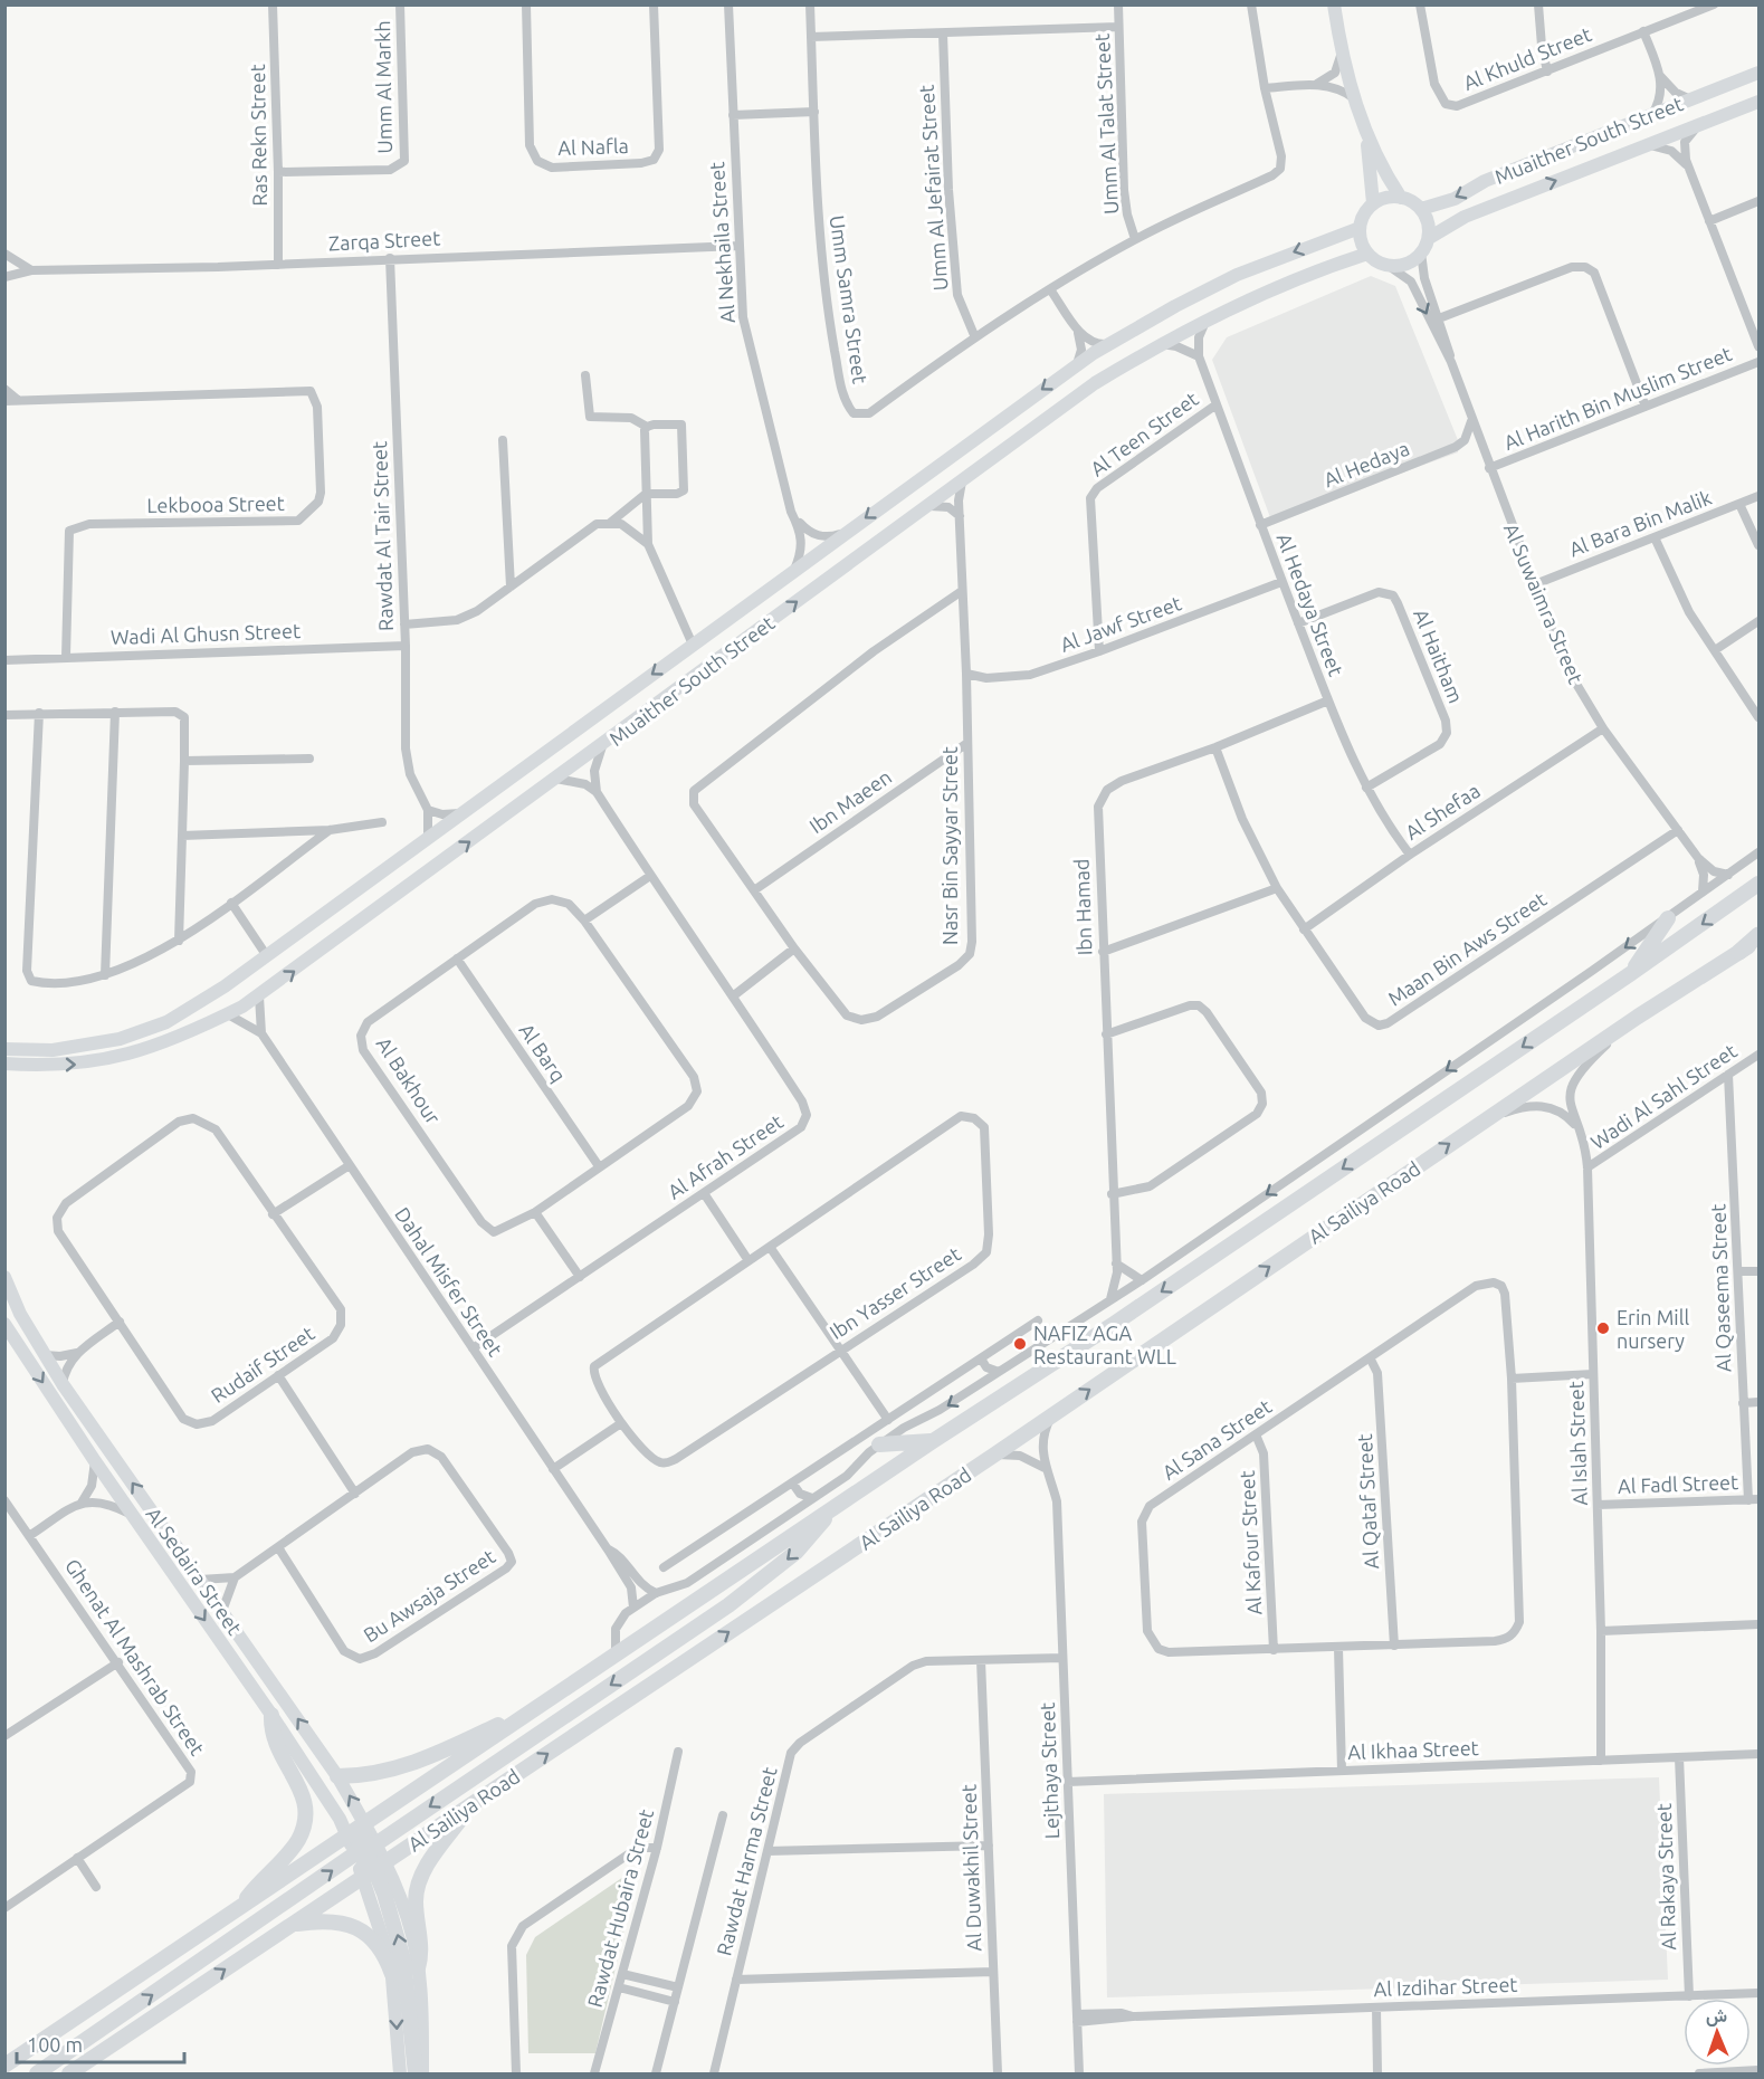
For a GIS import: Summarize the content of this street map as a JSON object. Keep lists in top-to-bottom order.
{
  "streets": {
    "main road": ["Al Sailiya Road"],
    "street": [
      "Al Khuld Street",
      "Umm Al Markh",
      "Umm Al Talat Street",
      "Ras Rekn Street",
      "Muaither South Street",
      "Al Nafla",
      "Umm Al Jefairat Street",
      "Zarqa Street",
      "Al Nekhaila Street",
      "Umm Samra Street",
      "Al Harith Bin Muslim Street",
      "Al Teen Street",
      "Al Hedaya",
      "Lekbooa Street",
      "Al Bara Bin Malik",
      "Rawdat Al Tair Street",
      "Al Suwaimra Street",
      "Al Hedaya Street",
      "Al Jawf Street",
      "Wadi Al Ghusn Street",
      "Al Haitham",
      "Ibn Maeen",
      "Al Shefaa",
      "Nasr Bin Sayyar Street",
      "Ibn Hamad",
      "Maan Bin Aws Street",
      "Al Barq",
      "Al Bakhour",
      "Wadi Al Sahl Street",
      "Al Afrah Street",
      "Dahal Misfer Street",
      "Al Qaseema Street",
      "Ibn Yasser Street",
      "Rudaif Street",
      "Al Sana Street",
      "Al Islah Street",
      "Al Fadl Street",
      "Al Qataf Street",
      "Al Kafour Street",
      "Al Sedaira Street",
      "Bu Awsaja Street",
      "Ghenat Al Mashrab Street",
      "Al Ikhaa Street",
      "Lejthaya Street",
      "Rawdat Harma Street",
      "Al Duwakhil Street",
      "Al Rakaya Street",
      "Rawdat Hubaira Street",
      "Al Izdihar Street"
    ]
  },
  "crossings": [
    ["Umm Al Markh", "Ras Rekn Street"],
    ["Umm Al Talat Street", "Umm Samra Street"],
    ["Ras Rekn Street", "Zarqa Street"],
    ["Muaither South Street", "Al Nekhaila Street"],
    ["Muaither South Street", "Rawdat Al Tair Street"],
    ["Muaither South Street", "Al Suwaimra Street"],
    ["Muaither South Street", "Nasr Bin Sayyar Street"],
    ["Muaither South Street", "Dahal Misfer Street"],
    ["Umm Al Jefairat Street", "Umm Samra Street"],
    ["Zarqa Street", "Al Nekhaila Street"],
    ["Zarqa Street", "Rawdat Al Tair Street"],
    ["Al Harith Bin Muslim Street", "Al Suwaimra Street"],
    ["Al Teen Street", "Al Hedaya Street"],
    ["Al Teen Street", "Al Jawf Street"],
    ["Al Hedaya", "Al Suwaimra Street"],
    ["Al Hedaya", "Al Hedaya Street"],
    ["Lekbooa Street", "Wadi Al Ghusn Street"],
    ["Al Bara Bin Malik", "Al Suwaimra Street"],
    ["Rawdat Al Tair Street", "Wadi Al Ghusn Street"],
    ["Al Suwaimra Street", "Al Shefaa"],
    ["Al Suwaimra Street", "Maan Bin Aws Street"],
    ["Al Hedaya Street", "Al Jawf Street"],
    ["Al Hedaya Street", "Al Haitham"],
    ["Al Hedaya Street", "Al Shefaa"],
    ["Al Hedaya Street", "Ibn Hamad"],
    ["Al Jawf Street", "Nasr Bin Sayyar Street"],
    ["Ibn Maeen", "Nasr Bin Sayyar Street"],
    ["Al Shefaa", "Maan Bin Aws Street"],
    ["Ibn Hamad", "Maan Bin Aws Street"],
    ["Al Barq", "Al Bakhour"],
    ["Wadi Al Sahl Street", "Al Qaseema Street"],
    ["Wadi Al Sahl Street", "Al Islah Street"],
    ["Al Afrah Street", "Dahal Misfer Street"],
    ["Al Sailiya Road", "Al Islah Street"],
    ["Al Sailiya Road", "Al Sedaira Street"],
    ["Al Sailiya Road", "Lejthaya Street"],
    ["Al Qaseema Street", "Al Fadl Street"],
    ["Al Sana Street", "Al Qataf Street"],
    ["Al Sana Street", "Al Kafour Street"],
    ["Al Islah Street", "Al Fadl Street"],
    ["Al Islah Street", "Al Ikhaa Street"],
    ["Al Ikhaa Street", "Lejthaya Street"],
    ["Al Ikhaa Street", "Al Rakaya Street"],
    ["Lejthaya Street", "Rawdat Harma Street"],
    ["Lejthaya Street", "Al Izdihar Street"],
    ["Rawdat Harma Street", "Al Duwakhil Street"],
    ["Al Rakaya Street", "Al Izdihar Street"]
  ],
  "places": ["Erin Mill nursery", "NAFIZ AGA Restaurant WLL"],
  "scale_bar": "100 m",
  "north": "top"
}
